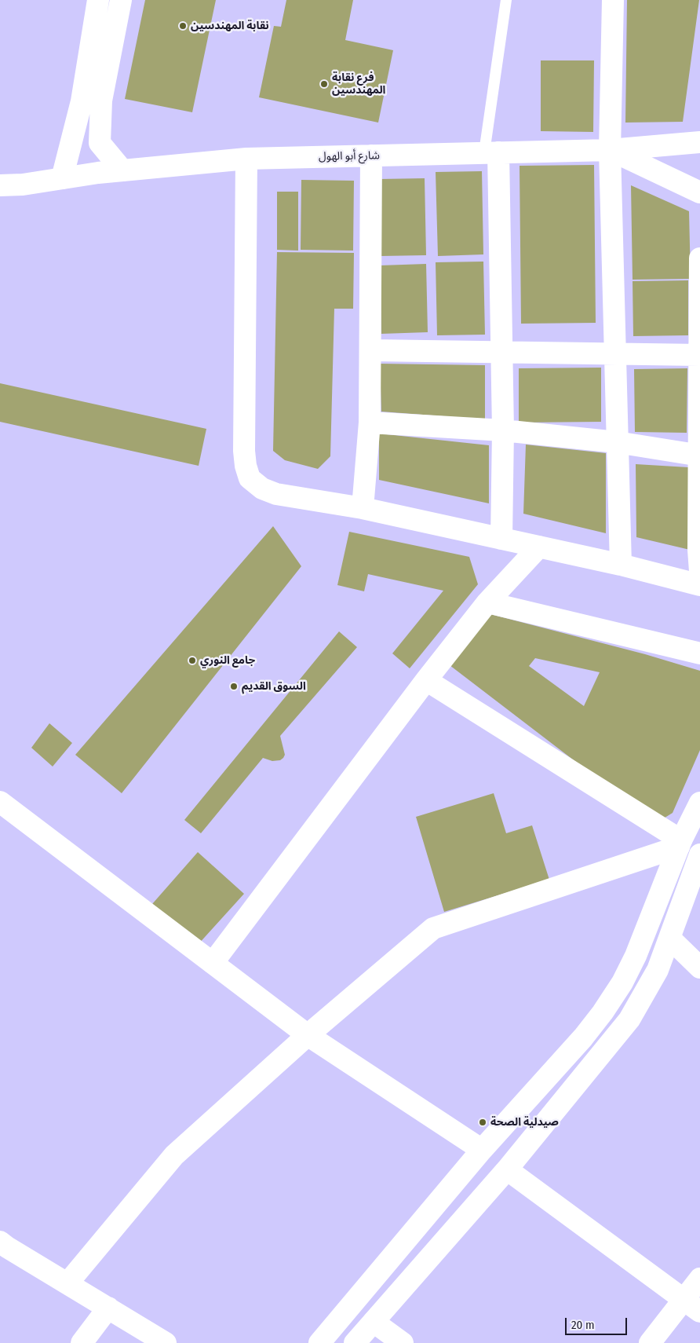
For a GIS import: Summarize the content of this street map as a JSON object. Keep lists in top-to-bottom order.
{
  "streets": {
    "street": ["شارع أبو الهول"]
  },
  "places": [
    "نقابة المهندسين",
    "فرع نقابة المهندسين",
    "جامع النوري",
    "السوق القديم",
    "صيدلية الصحة"
  ],
  "scale_bar": "20 m"
}
